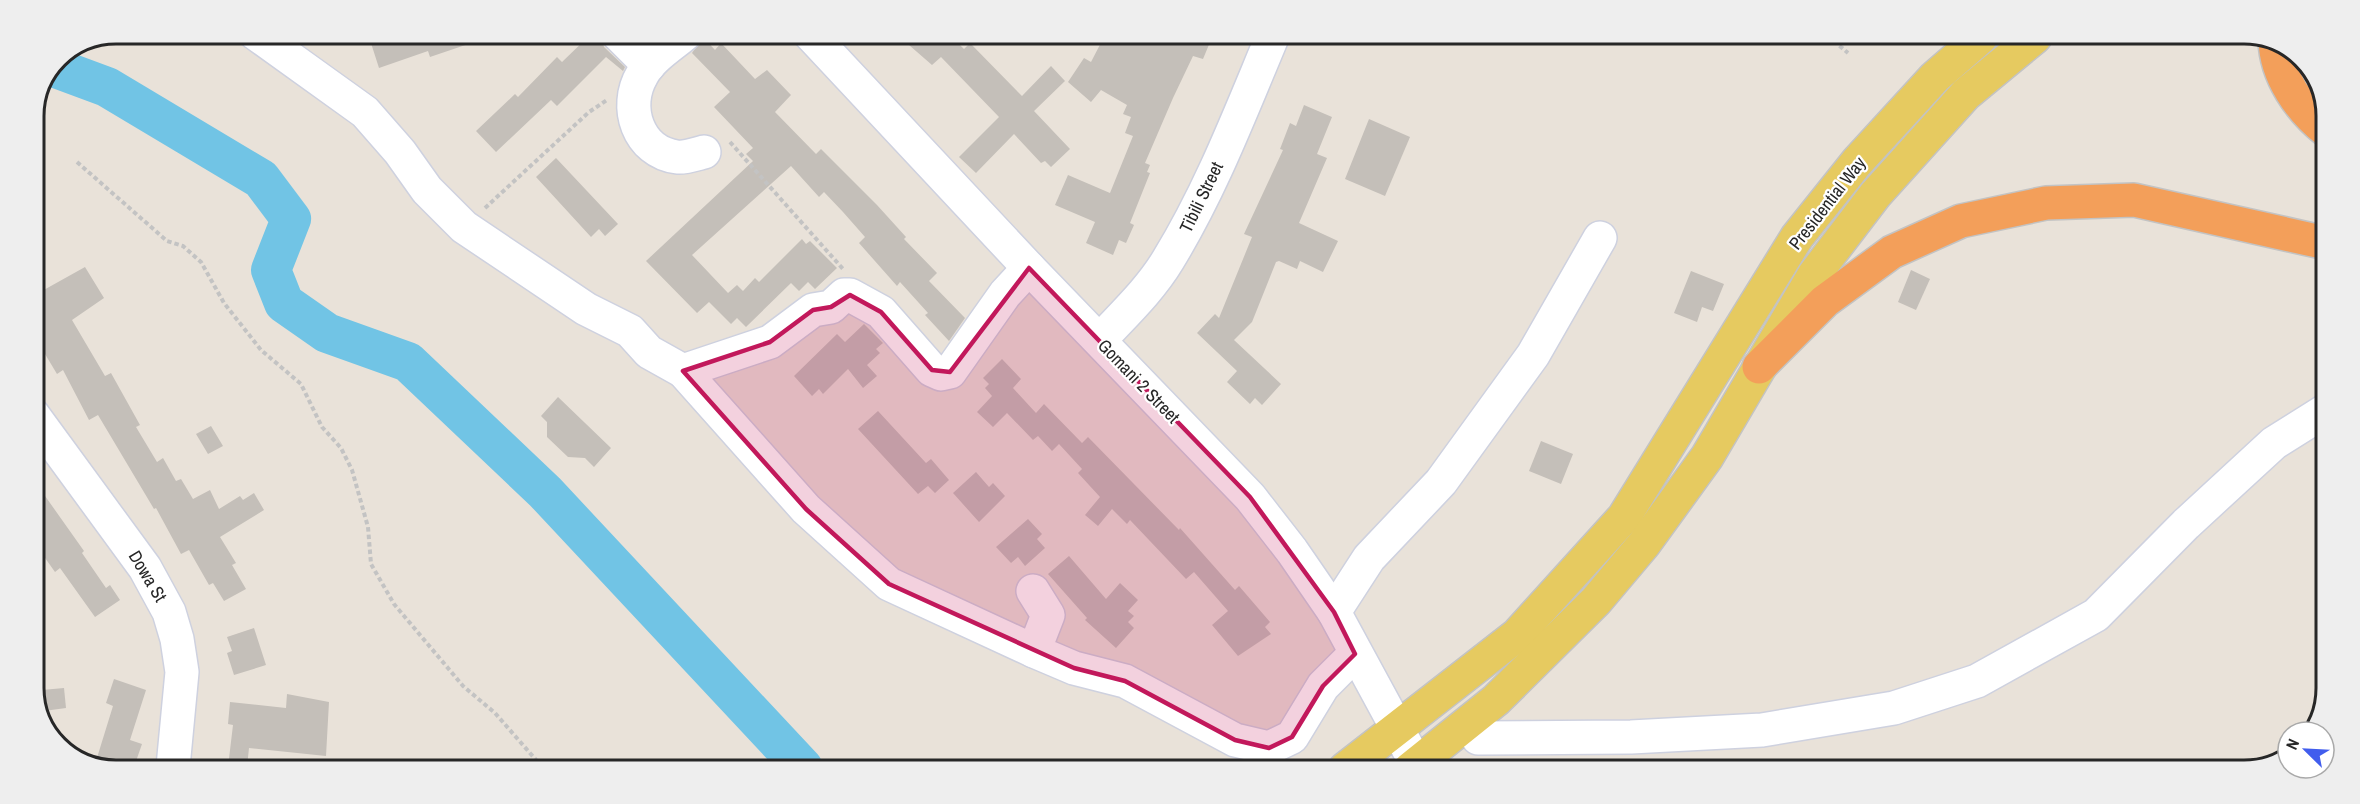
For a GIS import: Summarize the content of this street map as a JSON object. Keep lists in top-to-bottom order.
{
  "streets": {
    "main road": ["Presidential Way"],
    "street": ["Tibili Street", "Gomani 2 Street", "Dowa St"]
  },
  "crossings": [
    ["Tibili Street", "Gomani 2 Street"],
    ["Presidential Way", "Gomani 2 Street"]
  ],
  "north": "top left"
}
